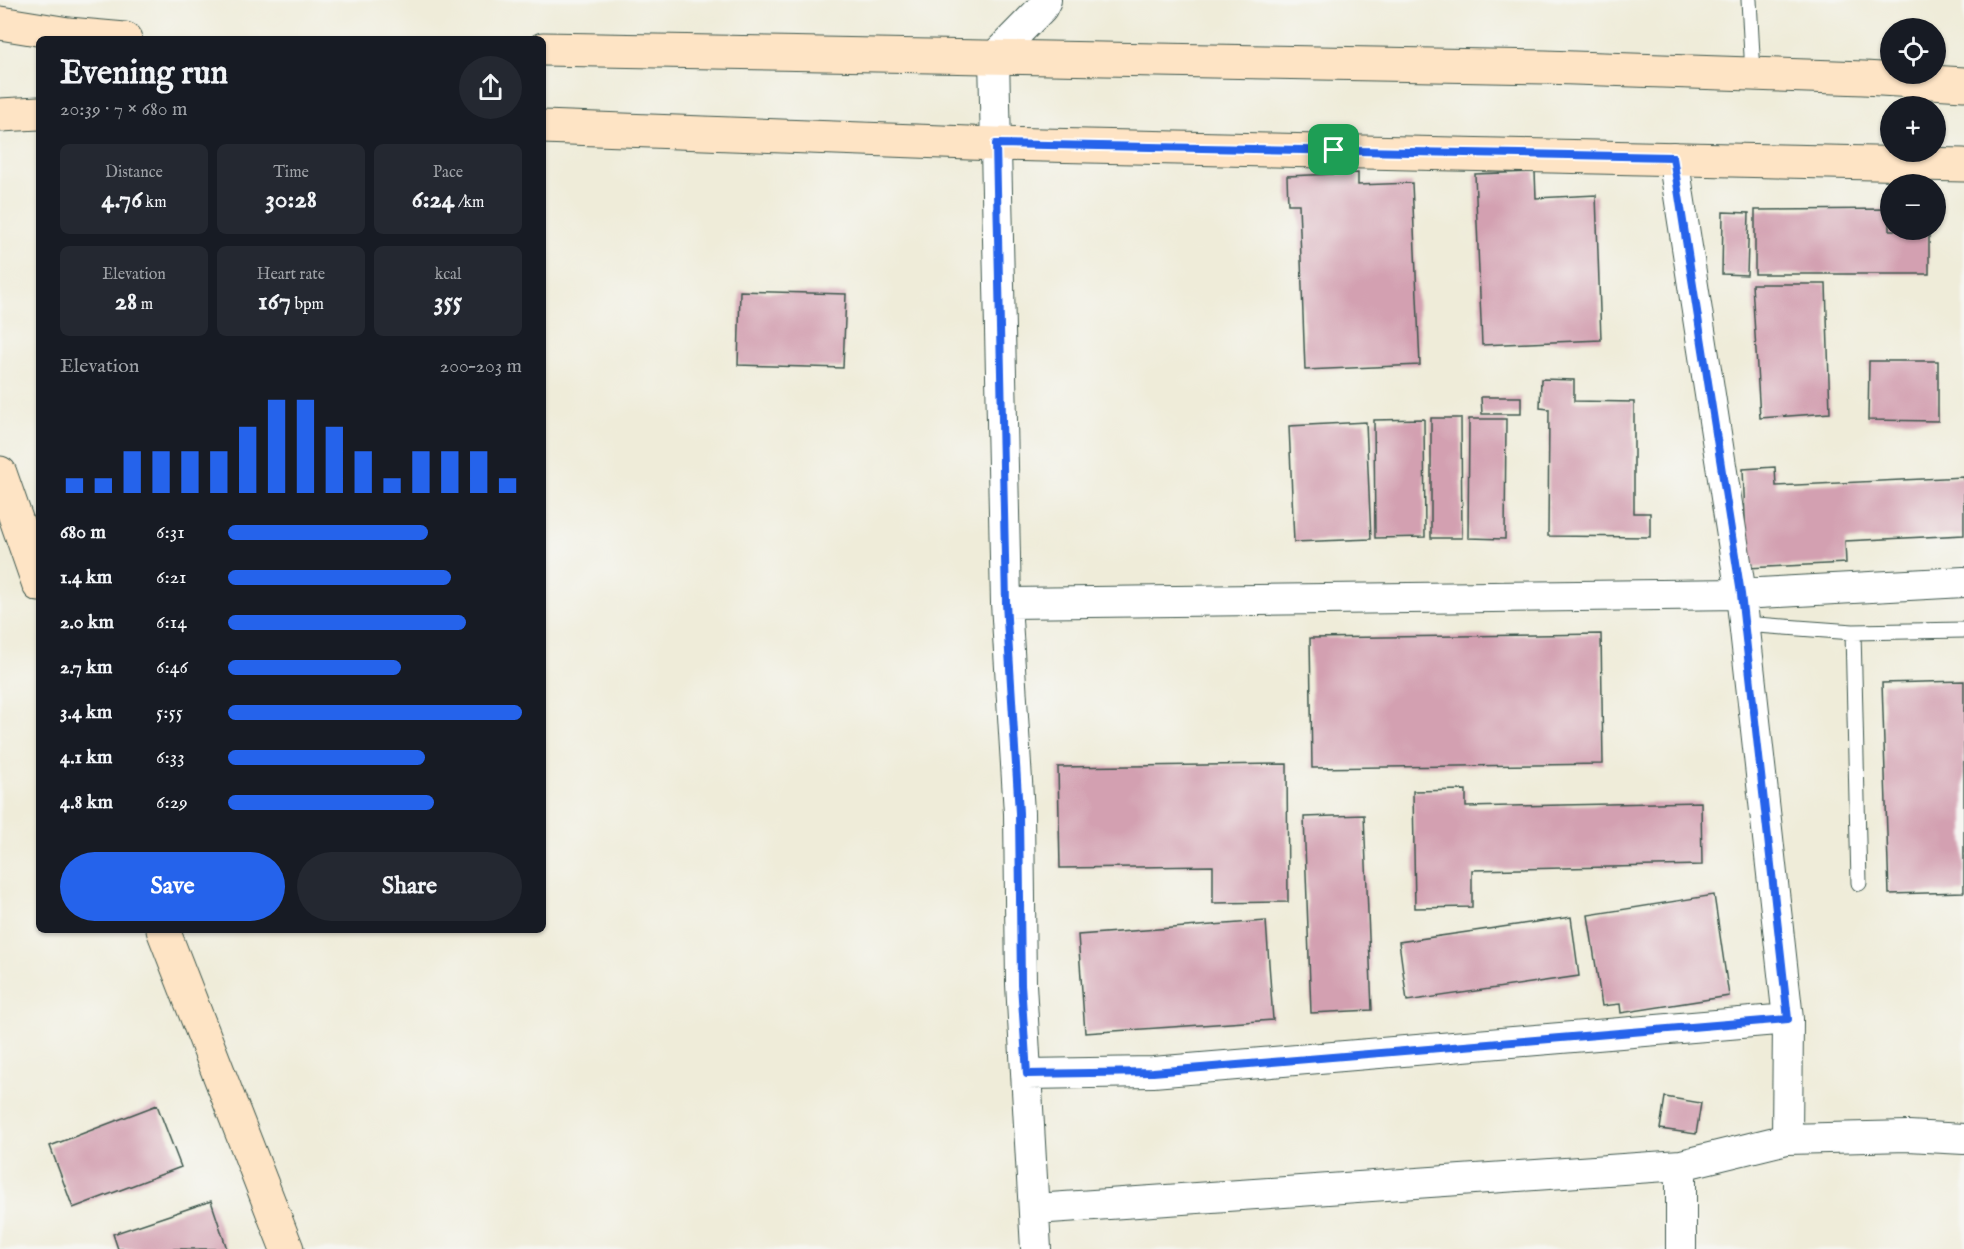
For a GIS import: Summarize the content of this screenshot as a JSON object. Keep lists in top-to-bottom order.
{
  "page": {
    "map_buttons": ["+", "−"],
    "heading": ["Evening run", "20:39 · 7 × 680 m"],
    "stats": [
      ["Distance", "4.76 km"],
      ["Time", "30:28"],
      ["Pace", "6:24 /km"],
      ["Elevation", "28 m"],
      ["Heart rate", "167 bpm"],
      ["kcal", "355"]
    ],
    "chart": ["Elevation", "200–203 m"],
    "list": [
      {
        "name": "680 m",
        "note": "6:31"
      },
      {
        "name": "1.4 km",
        "note": "6:21"
      },
      {
        "name": "2.0 km",
        "note": "6:14"
      },
      {
        "name": "2.7 km",
        "note": "6:46"
      },
      {
        "name": "3.4 km",
        "note": "5:55"
      },
      {
        "name": "4.1 km",
        "note": "6:33"
      },
      {
        "name": "4.8 km",
        "note": "6:29"
      }
    ],
    "buttons": ["Save", "Share"]
  }
}
